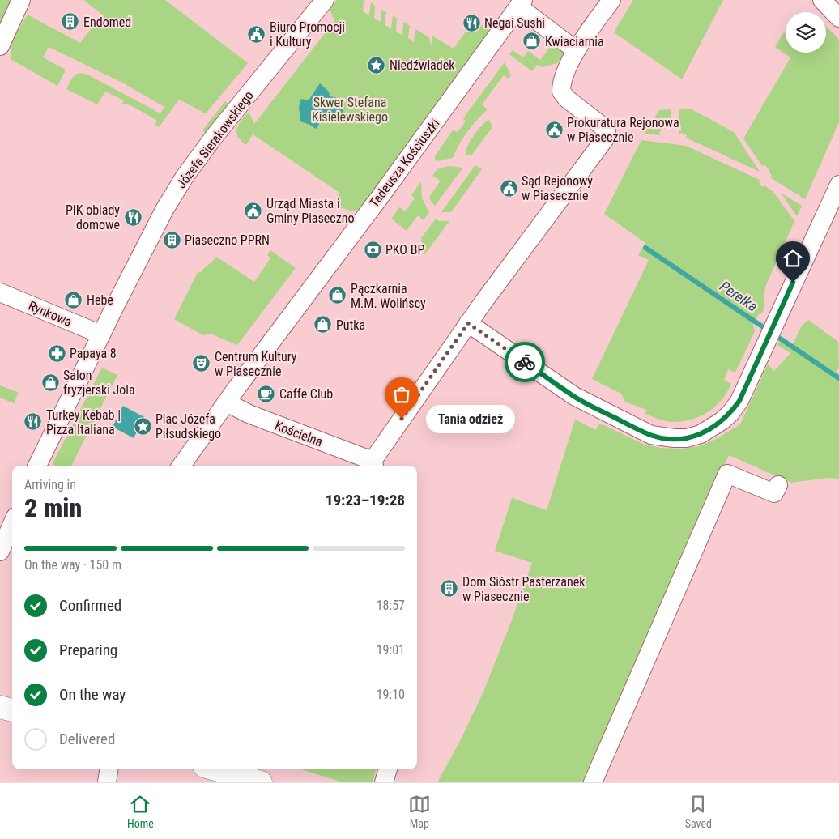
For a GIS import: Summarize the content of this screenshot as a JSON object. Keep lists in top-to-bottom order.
{
  "streets": {
    "street": [
      "Józefa Sierakowskiego",
      "Tadeusza Kościuszki",
      "Rynkowa",
      "Kościelna"
    ]
  },
  "crossings": [
    ["Józefa Sierakowskiego", "Rynkowa"],
    ["Tadeusza Kościuszki", "Kościelna"]
  ],
  "water": ["Perełka"],
  "parks": ["Skwer Stefana Kisielewskiego"],
  "places": {
    "building": ["Endomed", "Piaseczno PPRN", "Dom Sióstr Pasterzanek w Piasecznie"],
    "restaurant": ["Negai Sushi", "PIK obiady domowe", "Turkey Kebab | Pizza Italiana"],
    "public building": [
      "Biuro Promocji i Kultury",
      "Prokuratura Rejonowa w Piasecznie",
      "Sąd Rejonowy w Piasecznie",
      "Urząd Miasta i Gminy Piaseczno"
    ],
    "shop": [
      "Kwiaciarnia",
      "Pączkarnia M.M. Wolińscy",
      "Hebe",
      "Putka",
      "Salon fryzjerski Jola"
    ],
    "place": ["Niedźwiadek", "Plac Józefa Piłsudskiego"],
    "bank": ["PKO BP"],
    "pharmacy": ["Papaya 8"],
    "theatre": ["Centrum Kultury w Piasecznie"],
    "cafe": ["Caffe Club"],
    "other": ["Tania odzież"]
  },
  "page": {
    "bubble": "Tania odzież",
    "heading": ["2 min", "Arriving in", "19:23–19:28"],
    "bar": "On the way · 150 m",
    "list": [
      ["Confirmed", "18:57"],
      ["Preparing", "19:01"],
      ["On the way", "19:10"],
      "Delivered"
    ],
    "tabs": ["Home", "Map", "Saved"]
  }
}
